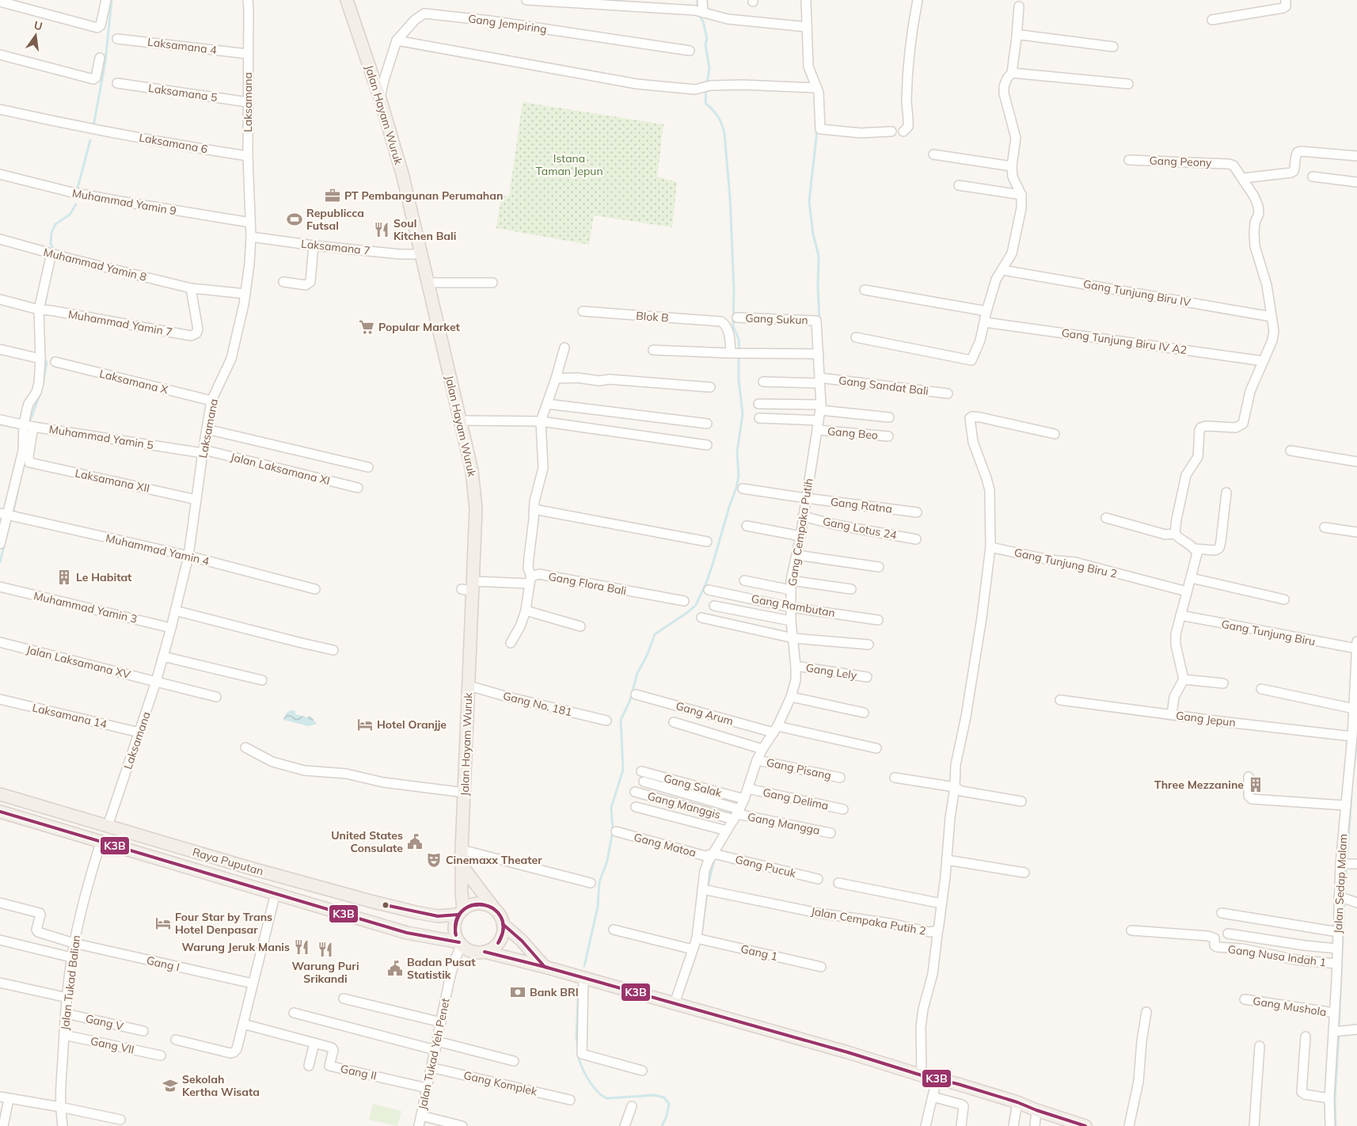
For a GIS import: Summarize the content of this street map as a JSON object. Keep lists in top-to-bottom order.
{
  "streets": {
    "main road": ["Jalan Hayam Wuruk", "Raya Puputan"],
    "street": [
      "Gang Jempiring",
      "Laksamana 4",
      "Laksamana 5",
      "Laksamana",
      "Laksamana 6",
      "Gang Peony",
      "Muhammad Yamin 9",
      "Laksamana 7",
      "Muhammad Yamin 8",
      "Gang Tunjung Biru IV",
      "Blok B",
      "Gang Sukun",
      "Muhammad Yamin 7",
      "Gang Tunjung Biru IV A2",
      "Laksamana X",
      "Gang Sandat Bali",
      "Gang Beo",
      "Muhammad Yamin 5",
      "Jalan Laksamana XI",
      "Laksamana XII",
      "Gang Ratna",
      "Gang Lotus 24",
      "Gang Cempaka Putih",
      "Muhammad Yamin 4",
      "Gang Tunjung Biru 2",
      "Gang Flora Bali",
      "Gang Rambutan",
      "Muhammad Yamin 3",
      "Gang Tunjung Biru",
      "Jalan Laksamana XV",
      "Gang Lely",
      "Gang No. 181",
      "Gang Arum",
      "Laksamana 14",
      "Gang Jepun",
      "Gang Pisang",
      "Gang Salak",
      "Gang Delima",
      "Gang Manggis",
      "Gang Mangga",
      "Gang Matoa",
      "Gang Pucuk",
      "Jalan Sedap Malam",
      "Jalan Cempaka Putih 2",
      "Gang 1",
      "Gang Nusa Indah 1",
      "Gang I",
      "Jalan Tukad Balian",
      "Gang Mushola",
      "Gang V",
      "Gang VII",
      "Jalan Tukad Yeh Penet",
      "Gang II",
      "Gang Komplek"
    ]
  },
  "crossings": [
    ["Gang Jempiring", "Jalan Hayam Wuruk"],
    ["Laksamana 4", "Laksamana"],
    ["Laksamana 5", "Laksamana"],
    ["Laksamana", "Laksamana 6"],
    ["Laksamana", "Muhammad Yamin 9"],
    ["Laksamana", "Laksamana 7"],
    ["Laksamana", "Muhammad Yamin 8"],
    ["Laksamana", "Laksamana X"],
    ["Laksamana", "Muhammad Yamin 5"],
    ["Laksamana", "Jalan Laksamana XI"],
    ["Laksamana", "Laksamana XII"],
    ["Laksamana", "Muhammad Yamin 4"],
    ["Laksamana", "Muhammad Yamin 3"],
    ["Laksamana", "Jalan Laksamana XV"],
    ["Laksamana", "Laksamana 14"],
    ["Laksamana", "Raya Puputan"],
    ["Jalan Hayam Wuruk", "Laksamana 7"],
    ["Jalan Hayam Wuruk", "Gang Flora Bali"],
    ["Jalan Hayam Wuruk", "Gang No. 181"],
    ["Jalan Hayam Wuruk", "Raya Puputan"],
    ["Jalan Hayam Wuruk", "Jalan Tukad Yeh Penet"],
    ["Muhammad Yamin 8", "Muhammad Yamin 7"],
    ["Gang Sukun", "Gang Cempaka Putih"],
    ["Gang Sandat Bali", "Gang Cempaka Putih"],
    ["Gang Beo", "Gang Cempaka Putih"],
    ["Muhammad Yamin 5", "Jalan Laksamana XI"],
    ["Muhammad Yamin 5", "Laksamana XII"],
    ["Gang Ratna", "Gang Cempaka Putih"],
    ["Gang Lotus 24", "Gang Cempaka Putih"],
    ["Gang Cempaka Putih", "Gang Rambutan"],
    ["Gang Cempaka Putih", "Gang Lely"],
    ["Gang Cempaka Putih", "Gang Arum"],
    ["Gang Cempaka Putih", "Gang Pisang"],
    ["Gang Cempaka Putih", "Gang Salak"],
    ["Gang Cempaka Putih", "Gang Delima"],
    ["Gang Cempaka Putih", "Gang Manggis"],
    ["Gang Cempaka Putih", "Gang Mangga"],
    ["Gang Cempaka Putih", "Gang Matoa"],
    ["Gang Cempaka Putih", "Gang Pucuk"],
    ["Gang Cempaka Putih", "Jalan Cempaka Putih 2"],
    ["Gang Cempaka Putih", "Gang 1"],
    ["Gang Tunjung Biru 2", "Jalan Cempaka Putih 2"],
    ["Gang Tunjung Biru", "Jalan Sedap Malam"],
    ["Gang Jepun", "Jalan Sedap Malam"],
    ["Gang Manggis", "Gang Mangga"],
    ["Gang Matoa", "Gang Pucuk"],
    ["Raya Puputan", "Jalan Tukad Balian"],
    ["Raya Puputan", "Jalan Tukad Yeh Penet"],
    ["Jalan Sedap Malam", "Gang Nusa Indah 1"],
    ["Jalan Sedap Malam", "Gang Mushola"],
    ["Gang I", "Jalan Tukad Balian"],
    ["Jalan Tukad Balian", "Gang V"],
    ["Jalan Tukad Balian", "Gang VII"],
    ["Jalan Tukad Yeh Penet", "Gang II"],
    ["Jalan Tukad Yeh Penet", "Gang Komplek"]
  ],
  "parks": ["Istana Taman Jepun"],
  "places": {
    "office": ["PT Pembangunan Perumahan"],
    "sports": ["Republicca Futsal"],
    "restaurant": ["Soul Kitchen Bali", "Warung Jeruk Manis", "Warung Puri Srikandi"],
    "supermarket": ["Popular Market"],
    "building": ["Le Habitat", "Three Mezzanine"],
    "hotel": ["Hotel Oranjje", "Four Star by Trans Hotel Denpasar"],
    "public building": ["United States Consulate", "Badan Pusat Statistik"],
    "theatre": ["Cinemaxx Theater"],
    "bank": ["Bank BRI"],
    "school or university": ["Sekolah Kertha Wisata"]
  },
  "lines": ["transit line K3B"],
  "north": "top"
}
